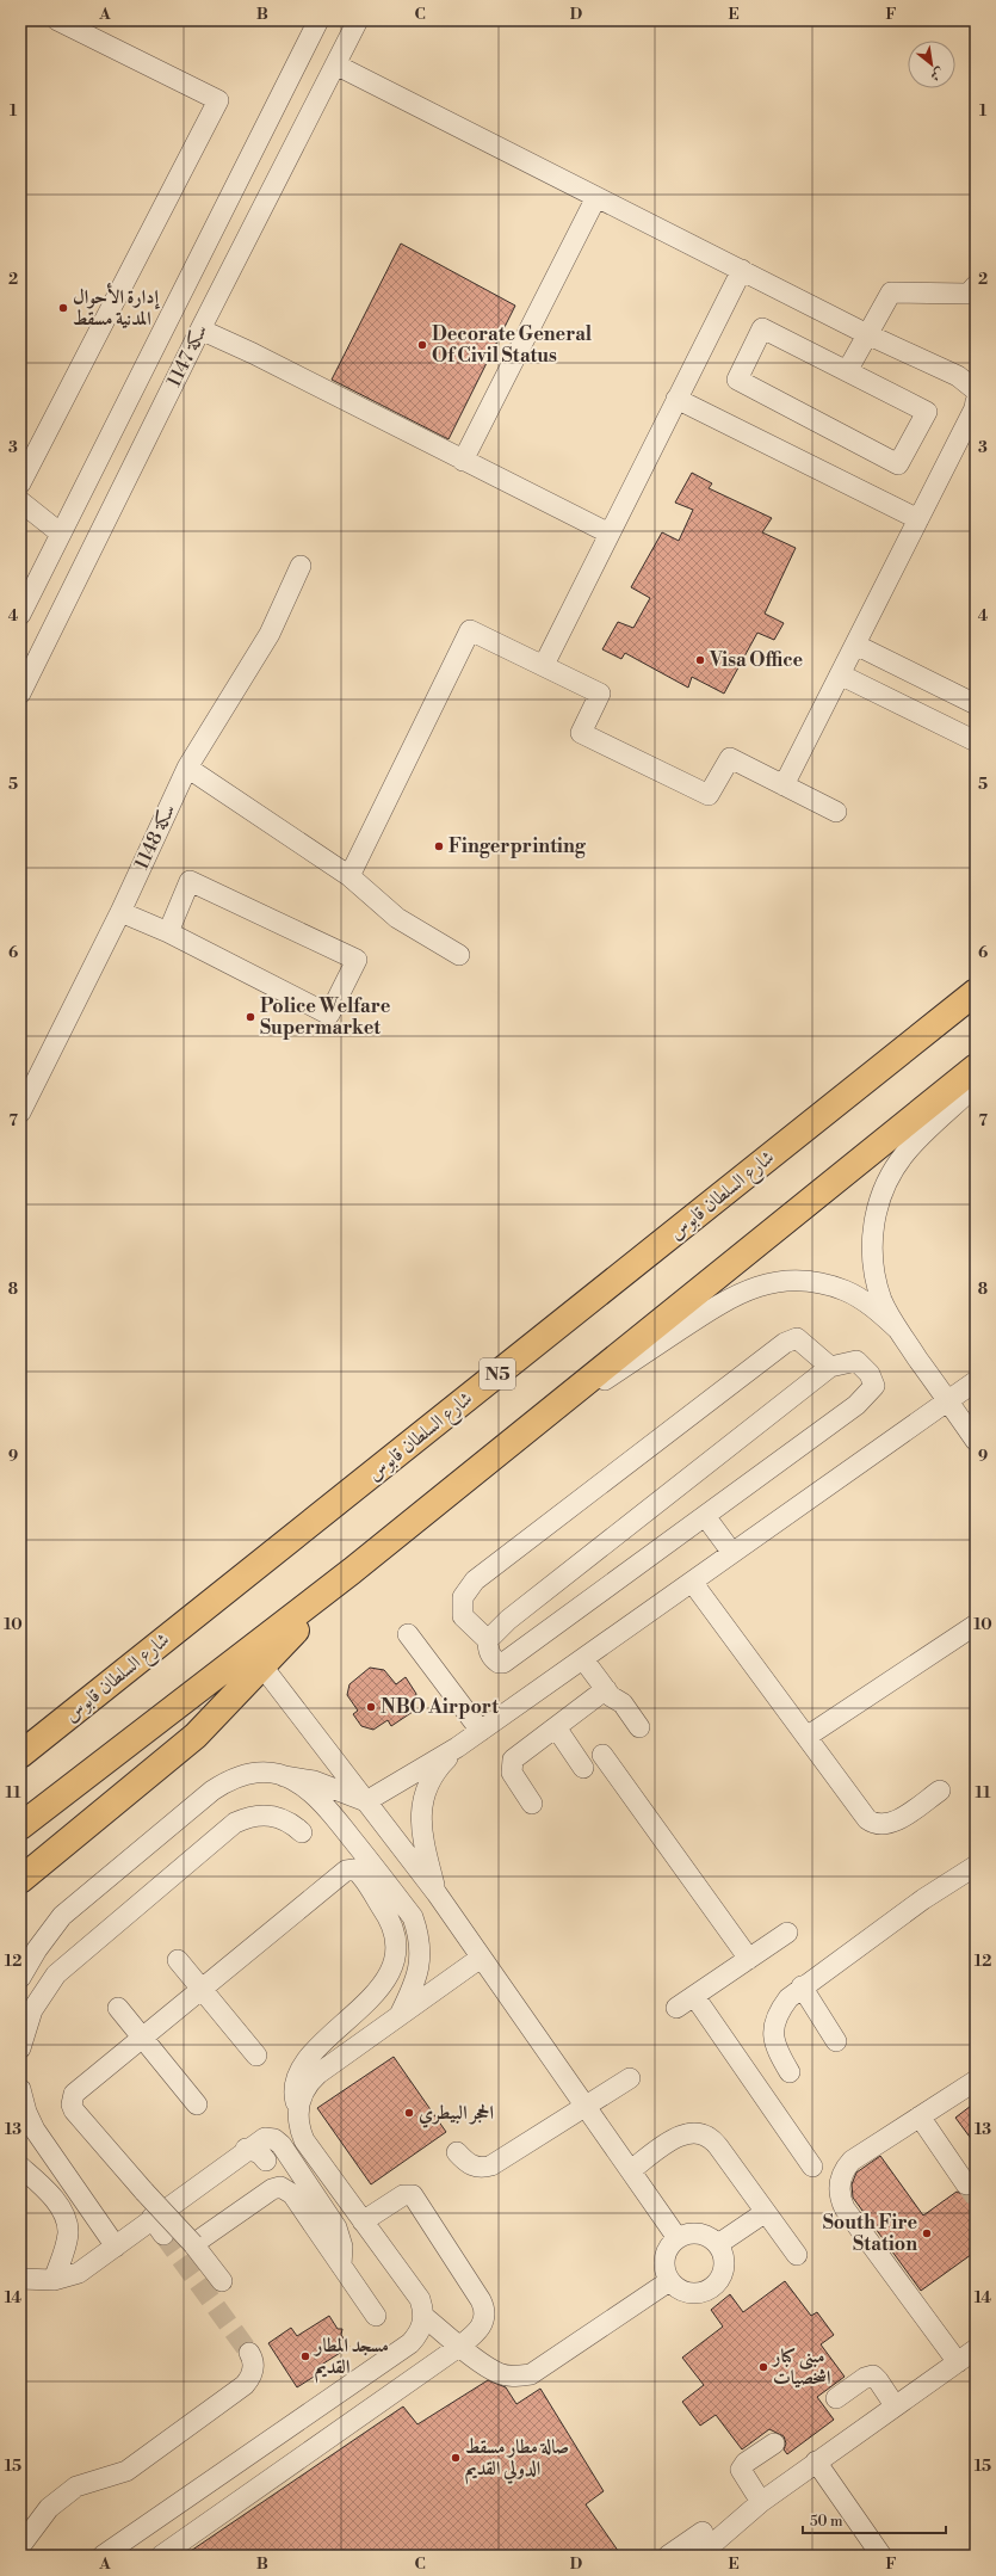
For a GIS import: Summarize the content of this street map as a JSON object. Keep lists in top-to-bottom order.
{
  "streets": {
    "highway": ["شارع السلطان قابوس", "N5"],
    "street": ["سكة 1147", "سكة 1148"]
  },
  "places": [
    "إدارة الأحوال المدنية مسقط",
    "Decorate General Of Civil Status",
    "Visa Office",
    "Fingerprinting",
    "Police Welfare Supermarket",
    "NBO Airport",
    "الحجر البيطري",
    "South Fire Station",
    "مسجد المطار القديم",
    "مبنى كبار اشخصيات",
    "صالة مطار مسقط الدولي القديم"
  ],
  "scale_bar": "50 m",
  "north": "bottom right",
  "grid": {
    "columns": [
      "A",
      "B",
      "C",
      "D",
      "E",
      "F"
    ],
    "rows": [
      "1",
      "2",
      "3",
      "4",
      "5",
      "6",
      "7",
      "8",
      "9",
      "10",
      "11",
      "12",
      "13",
      "14",
      "15"
    ]
  }
}
